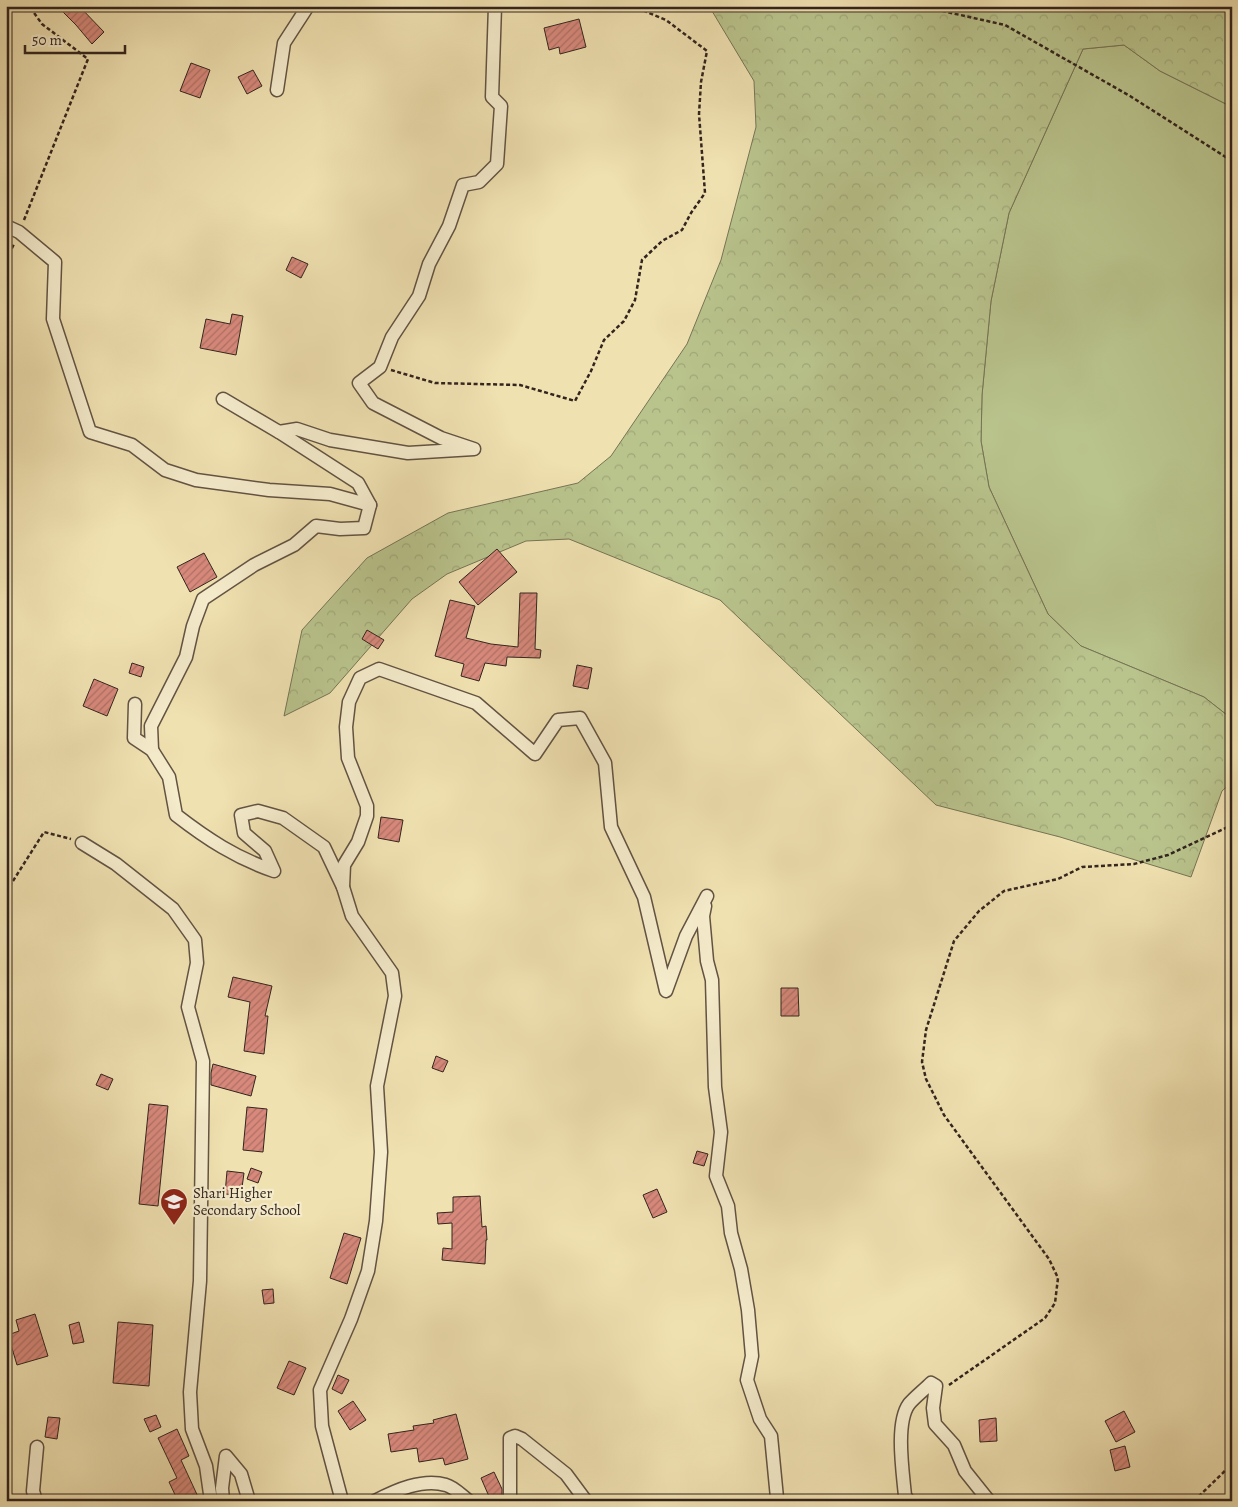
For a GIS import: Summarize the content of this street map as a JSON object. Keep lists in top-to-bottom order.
{
  "places": {
    "school or university": ["Shari Higher Secondary School"]
  },
  "scale_bar": "50 m"
}
